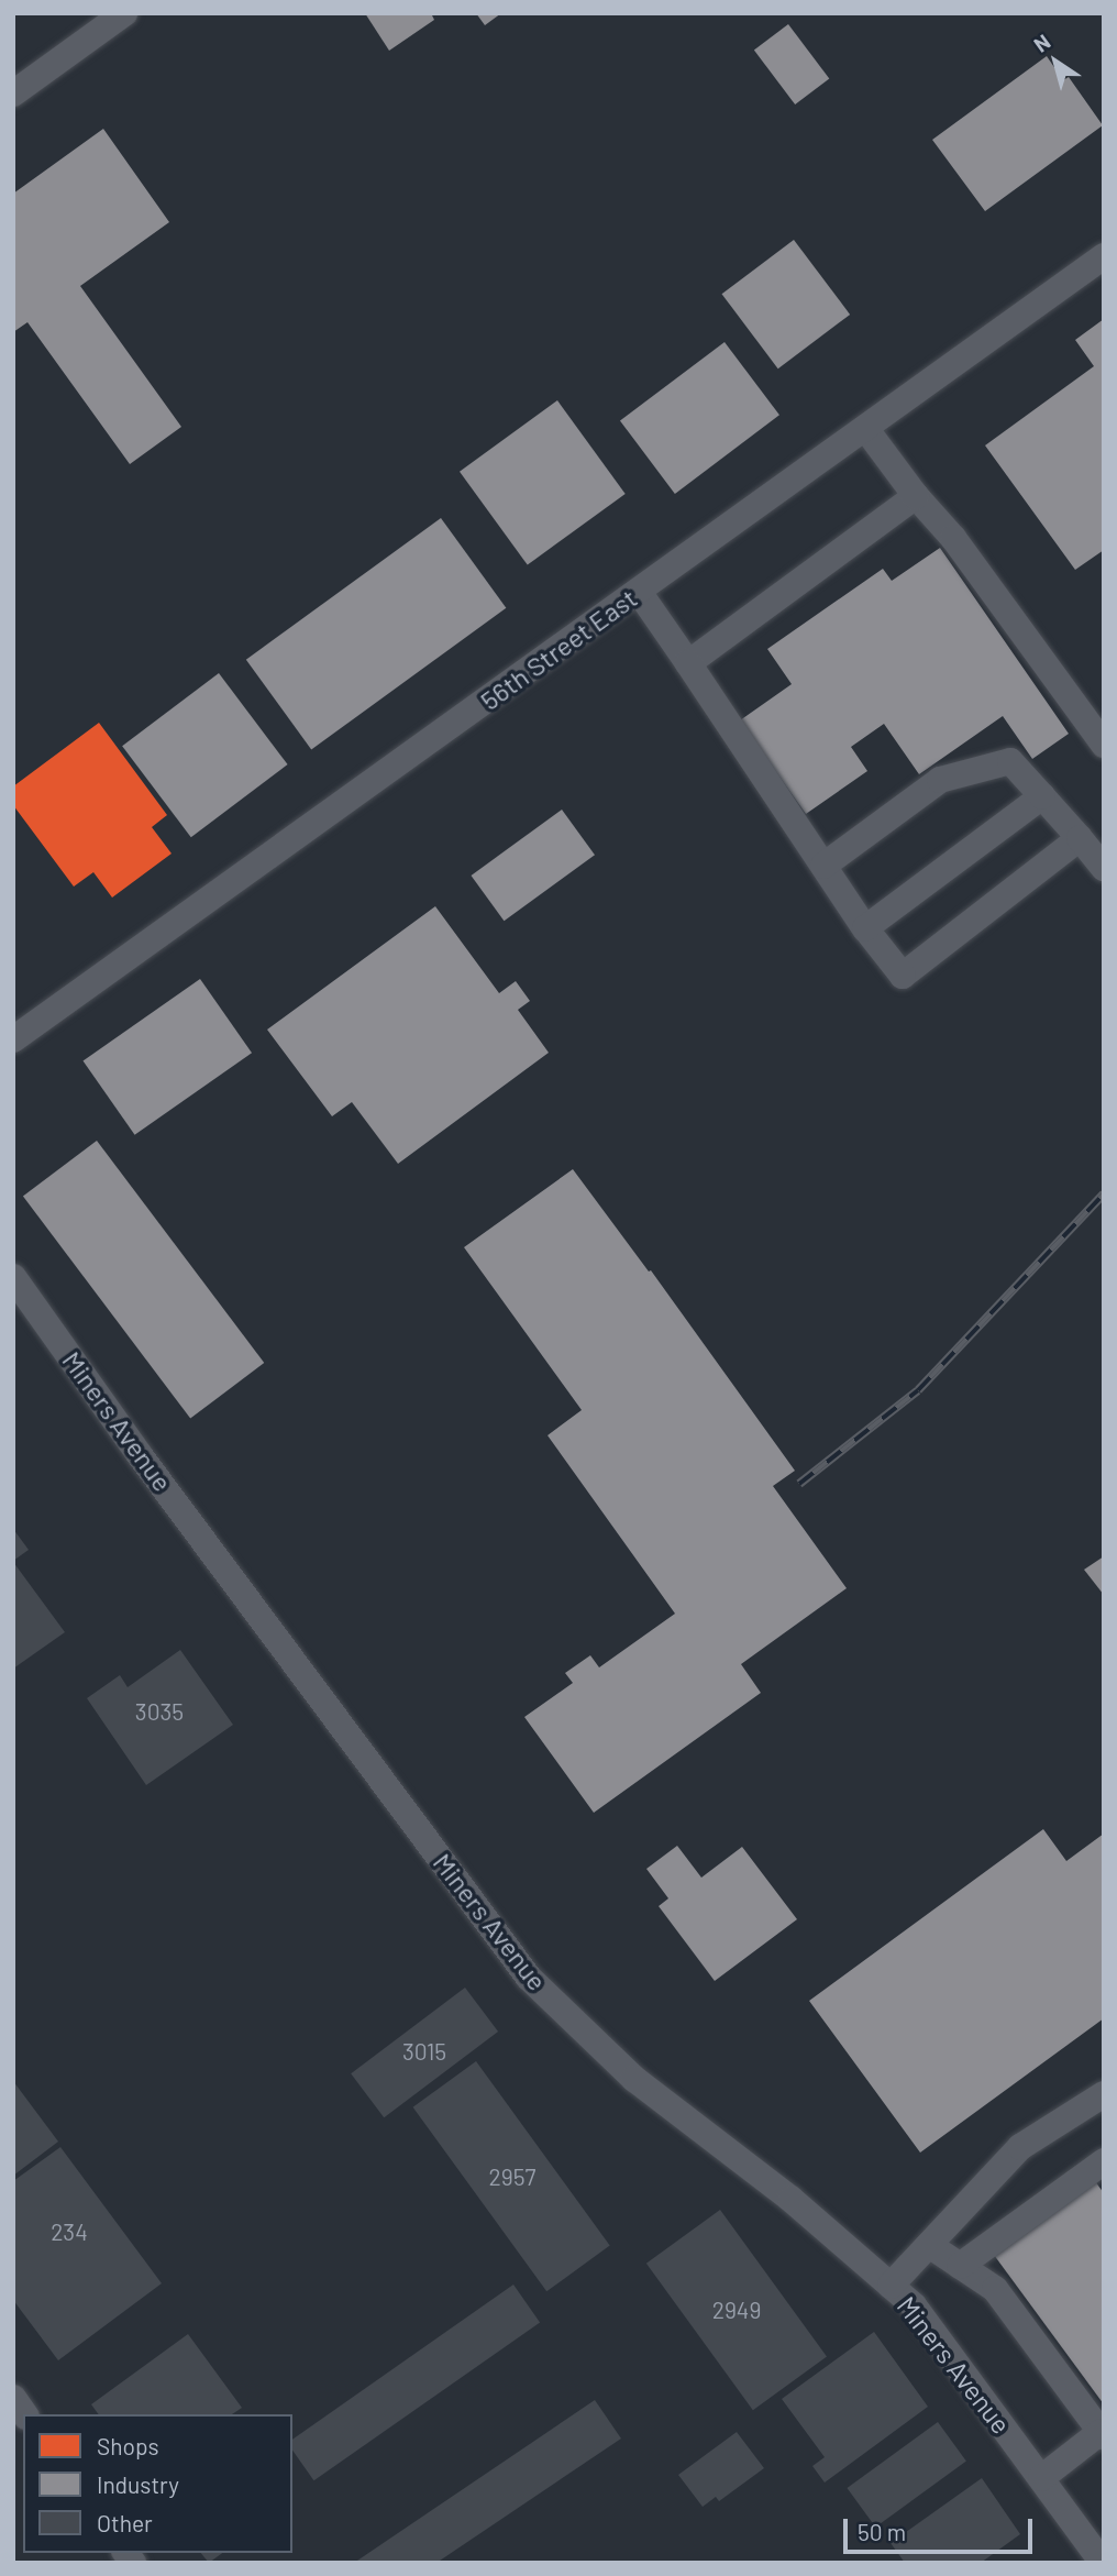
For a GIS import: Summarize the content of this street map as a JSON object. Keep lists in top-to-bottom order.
{
  "streets": {
    "street": ["56th Street East", "Miners Avenue"]
  },
  "house_numbers": [
    "3035",
    "3015",
    "2957",
    "234",
    "2949"
  ],
  "legend": ["Shops", "Industry", "Other"],
  "scale_bar": "50 m",
  "north": "top left"
}
